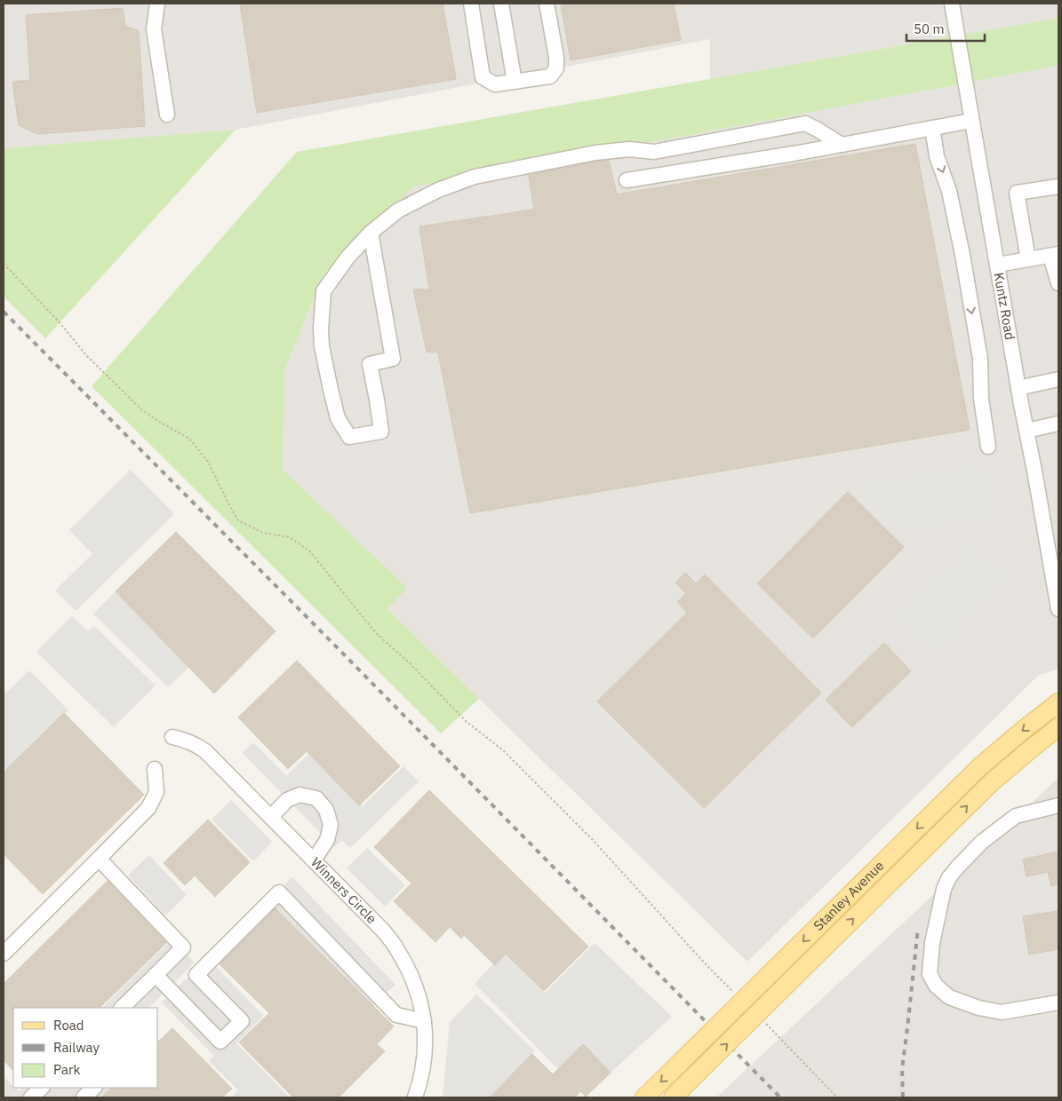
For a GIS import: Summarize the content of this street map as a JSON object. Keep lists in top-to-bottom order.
{
  "streets": {
    "main road": ["Stanley Avenue"],
    "street": ["Kuntz Road", "Winners Circle"]
  },
  "legend": ["Road", "Railway", "Park"],
  "scale_bar": "50 m"
}
